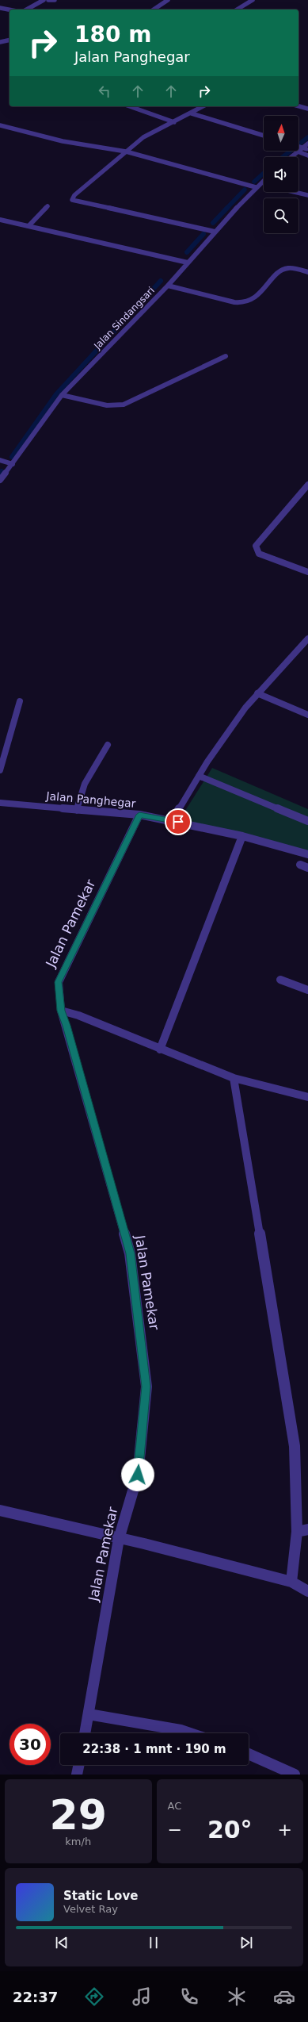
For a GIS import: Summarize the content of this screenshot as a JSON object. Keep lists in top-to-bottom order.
{
  "streets": {
    "street": ["Jalan Sindangsari", "Jalan Panghegar", "Jalan Pamekar"]
  },
  "crossings": [
    ["Jalan Panghegar", "Jalan Pamekar"]
  ],
  "north": "top",
  "page": {
    "turn": ["180 m", "Jalan Panghegar"],
    "limit": "30",
    "trip": "22:38 · 1 mnt · 190 m",
    "tile": [
      ["29", "km/h"],
      "AC"
    ],
    "heat": ["−", "20°", "+"],
    "song": ["Static Love", "Velvet Ray"],
    "tabs": "22:37"
  }
}
